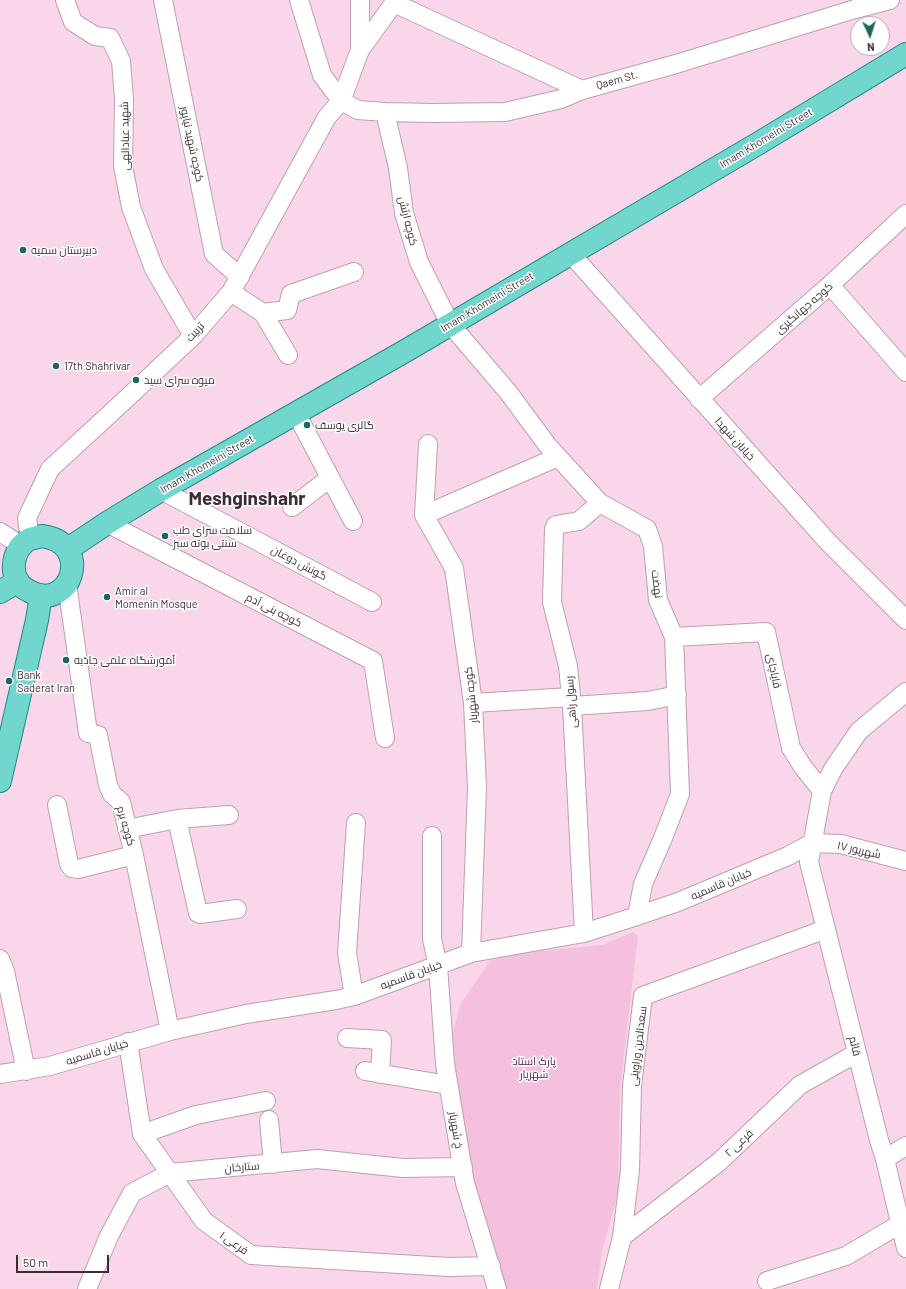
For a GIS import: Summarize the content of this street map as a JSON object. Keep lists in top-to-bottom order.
{
  "streets": {
    "main road": ["Imam Khomeini Street"],
    "street": [
      "Qaem St.",
      "شهید عبادالهی",
      "کوچه شهید نیاپور",
      "کوچه ارتش",
      "کوچه جهانگیری",
      "تربیت",
      "خیابان شهدا",
      "گونش دوغان",
      "نهضت",
      "کوچه بنی آدم",
      "قایاچای",
      "کوچه شهریار",
      "رسول راهی",
      "کوچه برم",
      "۱۷ شهریور",
      "خیابان قاسمیه",
      "سعدالدین وراوینی",
      "قائم",
      "خ شهریار",
      "فرعی ۲",
      "ستارخان",
      "فرعی ۱"
    ]
  },
  "crossings": [
    ["Qaem St.", "کوچه ارتش"],
    ["Qaem St.", "تربیت"],
    ["شهید عبادالهی", "تربیت"],
    ["Imam Khomeini Street", "کوچه ارتش"],
    ["Imam Khomeini Street", "تربیت"],
    ["Imam Khomeini Street", "خیابان شهدا"],
    ["Imam Khomeini Street", "گونش دوغان"],
    ["Imam Khomeini Street", "نهضت"],
    ["Imam Khomeini Street", "کوچه بنی آدم"],
    ["Imam Khomeini Street", "کوچه برم"],
    ["کوچه شهید نیاپور", "تربیت"],
    ["کوچه ارتش", "نهضت"],
    ["کوچه جهانگیری", "خیابان شهدا"],
    ["تربیت", "کوچه برم"],
    ["نهضت", "قایاچای"],
    ["نهضت", "رسول راهی"],
    ["نهضت", "خیابان قاسمیه"],
    ["قایاچای", "قائم"],
    ["کوچه شهریار", "خیابان قاسمیه"],
    ["رسول راهی", "خیابان قاسمیه"],
    ["کوچه برم", "خیابان قاسمیه"],
    ["۱۷ شهریور", "خیابان قاسمیه"],
    ["۱۷ شهریور", "قائم"],
    ["خیابان قاسمیه", "قائم"],
    ["خیابان قاسمیه", "خ شهریار"],
    ["خیابان قاسمیه", "فرعی ۱"],
    ["سعدالدین وراوینی", "قائم"],
    ["سعدالدین وراوینی", "فرعی ۲"],
    ["قائم", "فرعی ۲"],
    ["خ شهریار", "ستارخان"],
    ["خ شهریار", "فرعی ۱"],
    ["ستارخان", "فرعی ۱"]
  ],
  "districts": ["Meshginshahr"],
  "parks": ["پارک استاد شهریار"],
  "places": [
    "دبیرستان سمیه",
    "17th Shahrivar",
    "میوه سرای سید",
    "گالری یوسف",
    "سلامت سرای طب سنتی بوته سبز",
    "Amir al Momenin Mosque",
    "آمورشگاه علمی جاذبه",
    "Bank Saderat Iran"
  ],
  "scale_bar": "50 m",
  "north": "bottom"
}
